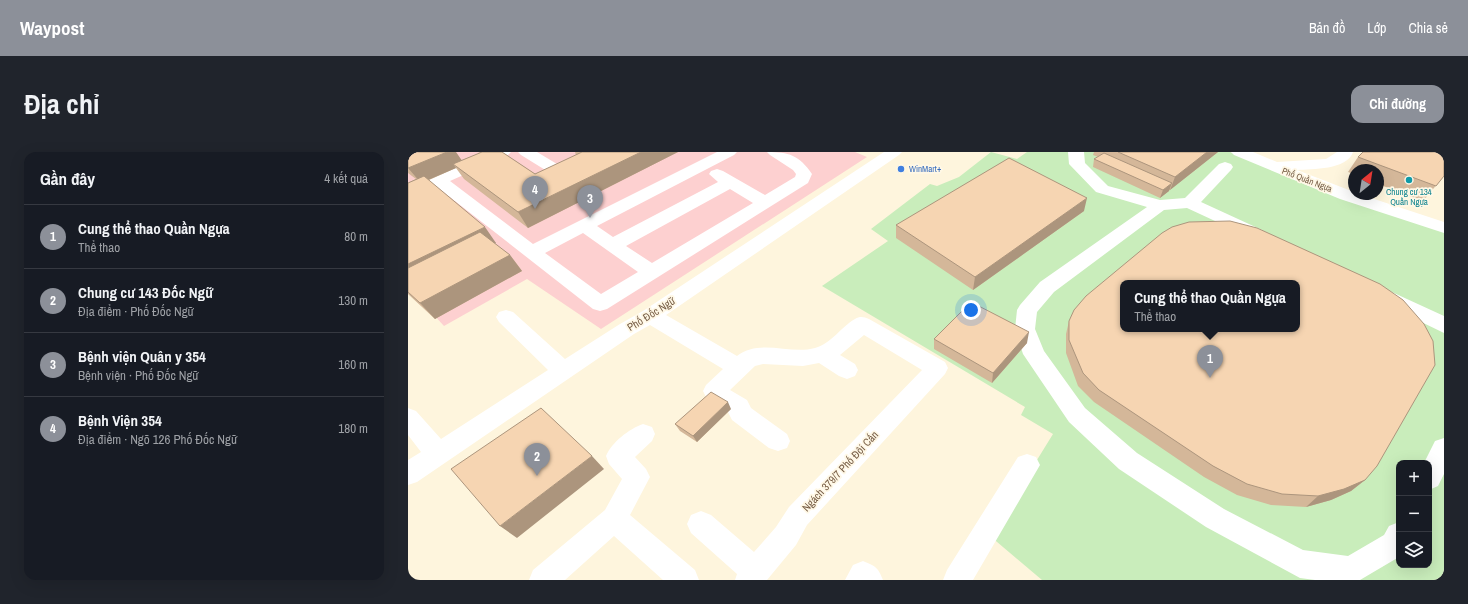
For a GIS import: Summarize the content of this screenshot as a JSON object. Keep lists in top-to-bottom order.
{
  "streets": {
    "street": ["Phố Quần Ngựa", "Phố Đốc Ngữ", "Ngách 379/7 Phố Đội Cấn"]
  },
  "places": ["WinMart+", "Chung cư 134 Quần Ngựa"],
  "north": "top right",
  "page": {
    "header": "Waypost",
    "nav": ["Bản đồ", "Lớp", "Chia sẻ"],
    "title": "Địa chỉ",
    "buttons": "Chỉ đường",
    "heading": ["Gần đây", "4 kết quả"],
    "pins": [
      "4",
      "3",
      "1",
      "2"
    ],
    "list": [
      {
        "mark": "1",
        "name": "Cung thể thao Quần Ngựa",
        "note": "Thể thao",
        "value": "80 m"
      },
      {
        "mark": "2",
        "name": "Chung cư 143 Đốc Ngữ",
        "note": "Địa điểm · Phố Đốc Ngữ",
        "value": "130 m"
      },
      {
        "mark": "3",
        "name": "Bệnh viện Quân y 354",
        "note": "Bệnh viện · Phố Đốc Ngữ",
        "value": "160 m"
      },
      {
        "mark": "4",
        "name": "Bệnh Viện 354",
        "note": "Địa điểm · Ngõ 126 Phố Đốc Ngữ",
        "value": "180 m"
      }
    ],
    "popup": ["Cung thể thao Quần Ngựa", "Thể thao"],
    "map_buttons": ["+", "−"]
  }
}
